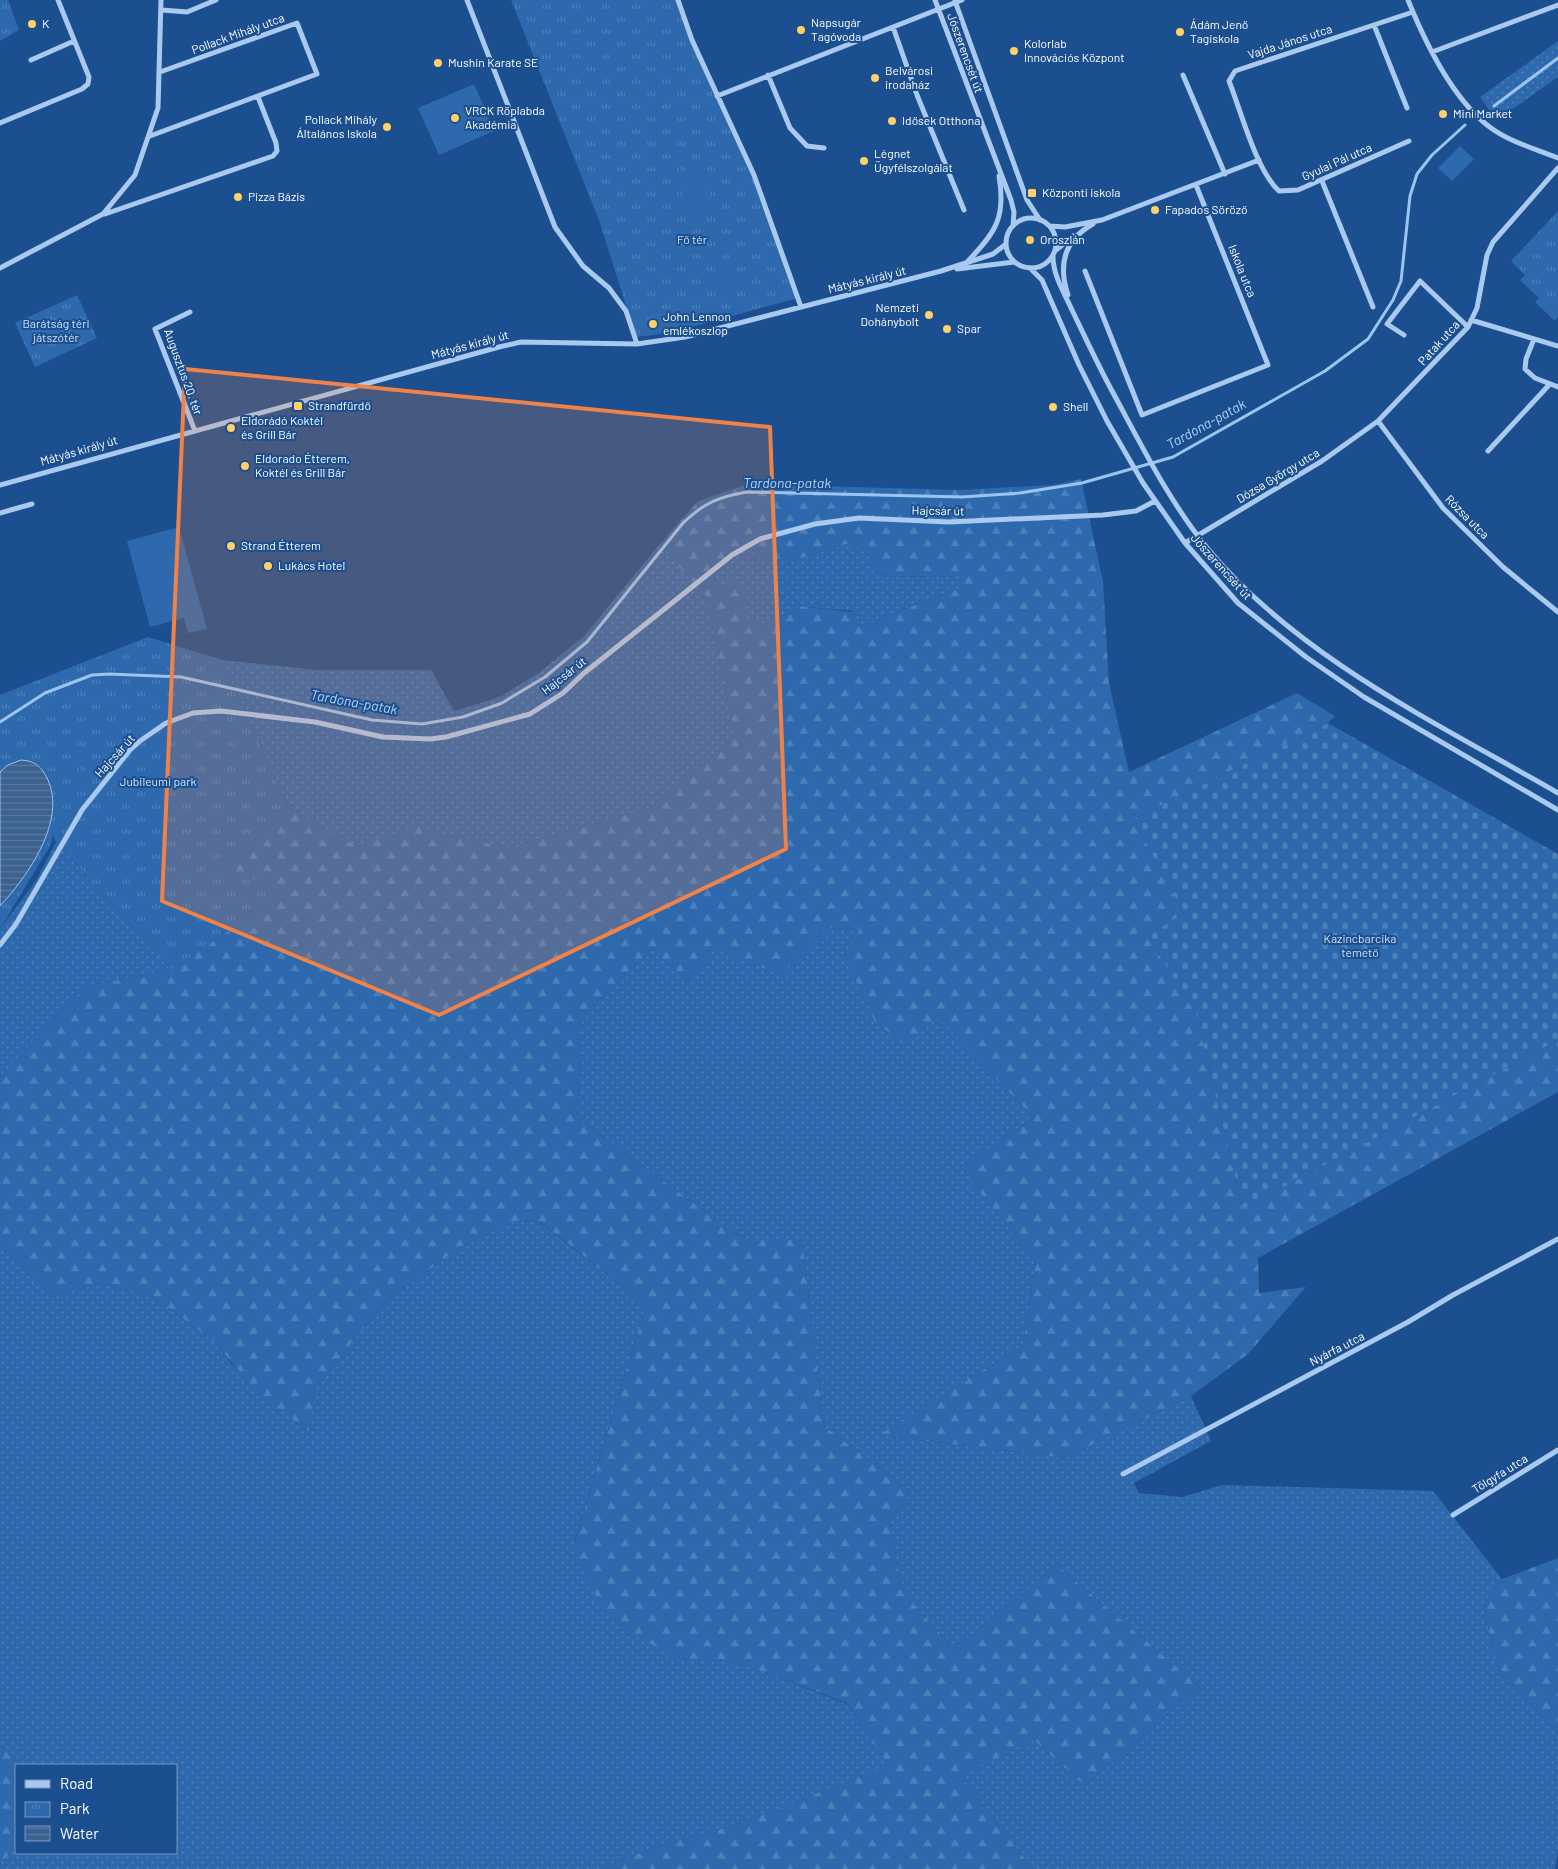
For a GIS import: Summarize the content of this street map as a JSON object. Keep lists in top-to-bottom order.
{
  "streets": {
    "street": [
      "Pollack Mihály utca",
      "Vajda János utca",
      "Jószerencsét út",
      "Gyulai Pál utca",
      "Iskola utca",
      "Mátyás király út",
      "Patak utca",
      "Augusztus 20. tér",
      "Dózsa György utca",
      "Hajcsár út",
      "Rózsa utca",
      "Nyárfa utca",
      "Tölgyfa utca"
    ]
  },
  "crossings": [
    ["Vajda János utca", "Gyulai Pál utca"],
    ["Jószerencsét út", "Mátyás király út"],
    ["Jószerencsét út", "Dózsa György utca"],
    ["Jószerencsét út", "Hajcsár út"],
    ["Mátyás király út", "Augusztus 20. tér"],
    ["Patak utca", "Dózsa György utca"],
    ["Patak utca", "Rózsa utca"],
    ["Dózsa György utca", "Rózsa utca"]
  ],
  "water": ["Tardona-patak"],
  "parks": [
    "Fő tér",
    "Barátság téri játszótér",
    "Jubileumi park",
    "Kazincbarcika temető"
  ],
  "places": {
    "other": [
      "K",
      "Napsugár Tagóvoda",
      "Ádám Jenő Tagiskola",
      "Kolorlab Innovációs Központ",
      "Mushin Karate SE",
      "Belvárosi irodaház",
      "Mini Market",
      "VRCK Röplabda Akadémia",
      "Idősek Otthona",
      "Pollack Mihály Általános Iskola",
      "Légnet Ügyfélszolgálat",
      "Pizza Bázis",
      "Fapados Söröző",
      "Oroszlán",
      "Nemzeti Dohánybolt",
      "John Lennon emlékoszlop",
      "Spar",
      "Shell",
      "Eldorádó Koktél és Grill Bár",
      "Eldorado Étterem, Koktél és Grill Bár",
      "Strand Étterem",
      "Lukács Hotel"
    ],
    "transit": ["Központi iskola", "Strandfürdő"]
  },
  "legend": ["Road", "Park", "Water"]
}
